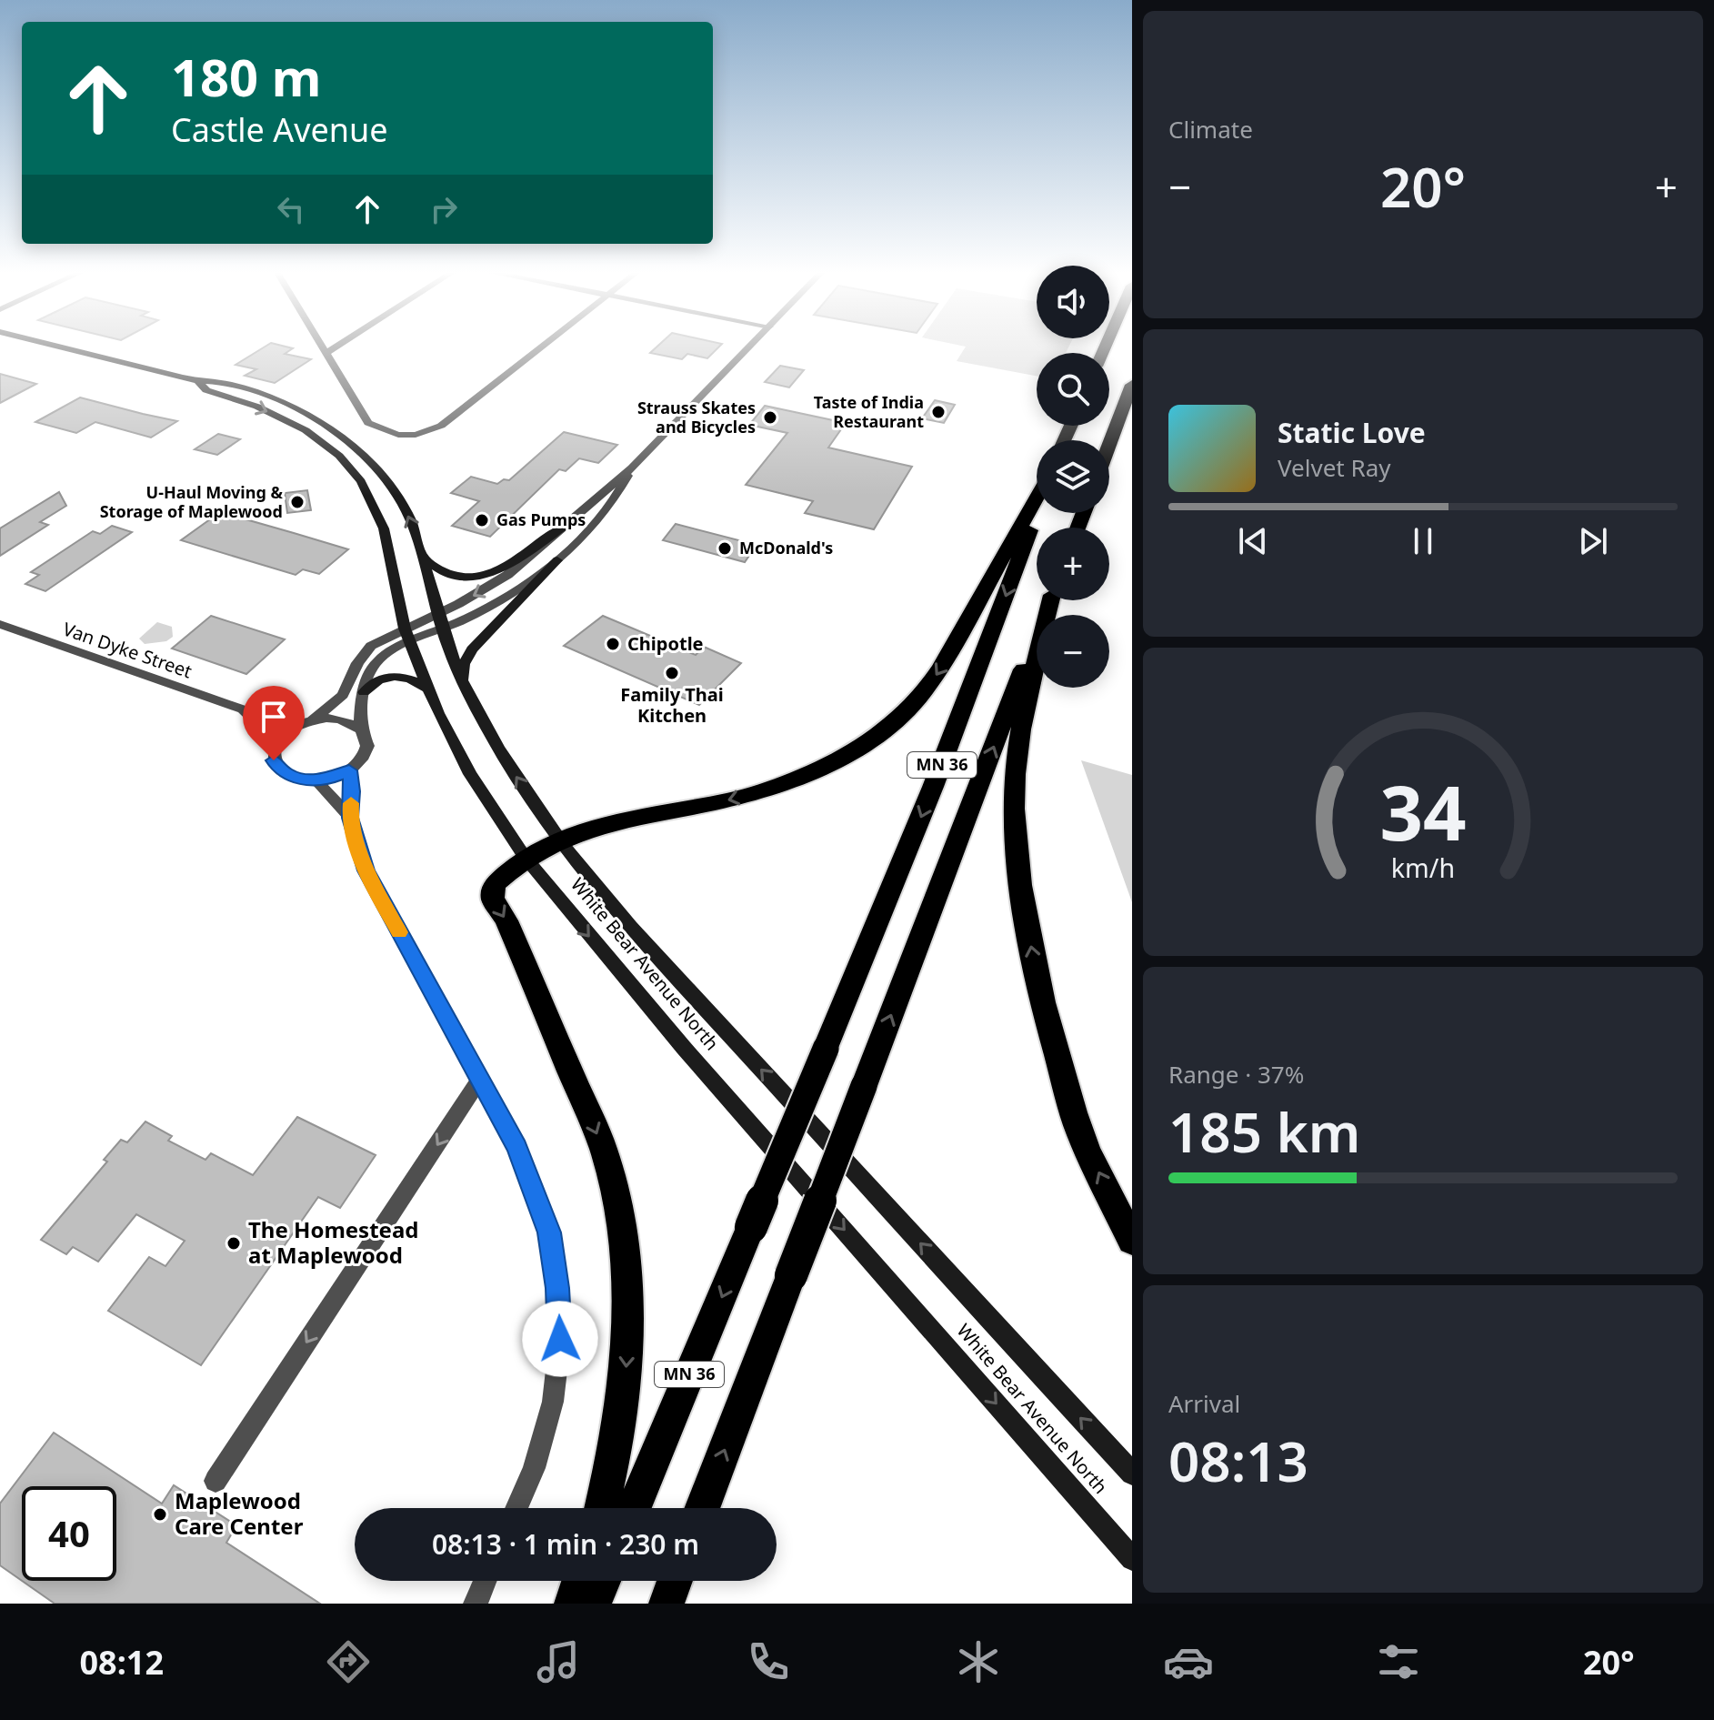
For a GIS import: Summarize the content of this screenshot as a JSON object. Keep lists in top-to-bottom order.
{
  "streets": {
    "highway": ["MN 36"],
    "main road": ["White Bear Avenue North"],
    "street": ["Van Dyke Street"]
  },
  "places": [
    "Taste of India Restaurant",
    "Strauss Skates and Bicycles",
    "U-Haul Moving & Storage of Maplewood",
    "Gas Pumps",
    "McDonald's",
    "Chipotle",
    "Family Thai Kitchen",
    "The Homestead at Maplewood",
    "Maplewood Care Center"
  ],
  "page": {
    "tile": [
      "Climate",
      ["Range · 37%", "185 km"],
      ["Arrival", "08:13"]
    ],
    "turn": ["180 m", "Castle Avenue"],
    "heat": ["−", "20°", "+"],
    "map_buttons": ["+", "−"],
    "song": ["Static Love", "Velvet Ray"],
    "limit": "40",
    "trip": "08:13 · 1 min · 230 m",
    "tabs": ["08:12", "20°"],
    "gauge": ["34", "km/h"]
  }
}
